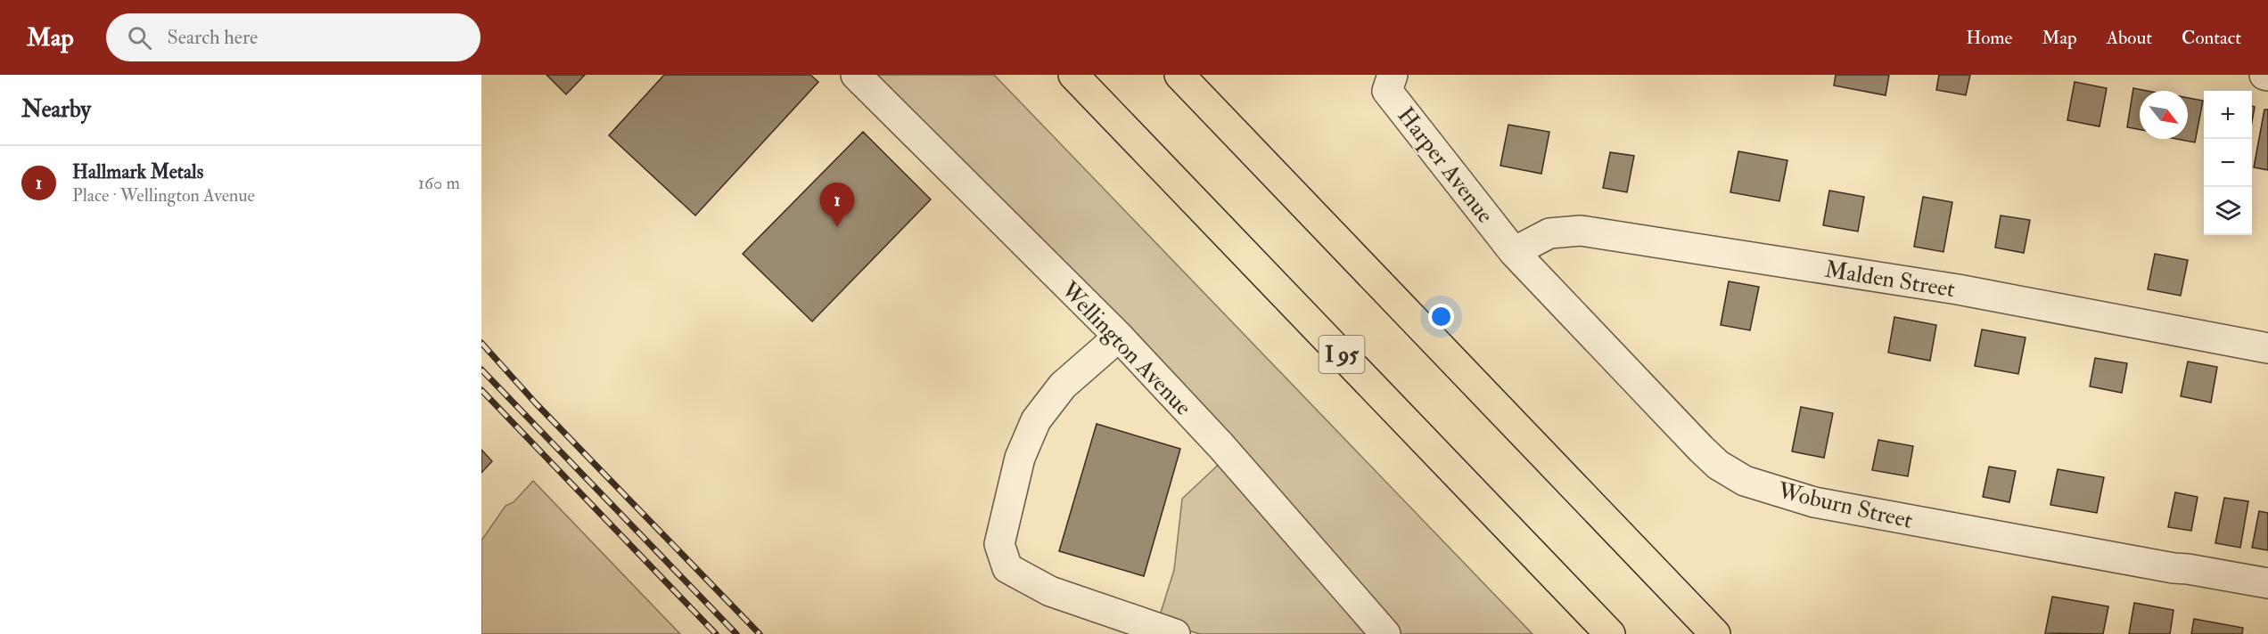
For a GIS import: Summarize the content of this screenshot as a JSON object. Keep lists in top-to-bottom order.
{
  "streets": {
    "highway": ["I 95"],
    "street": [
      "Harper Avenue",
      "Malden Street",
      "Wellington Avenue",
      "Woburn Street"
    ]
  },
  "crossings": [
    ["Harper Avenue", "Malden Street"],
    ["Harper Avenue", "Woburn Street"],
    ["Malden Street", "Woburn Street"]
  ],
  "north": "bottom right",
  "page": {
    "header": "Map",
    "search": "Search here",
    "nav": [
      "Home",
      "Map",
      "About",
      "Contact"
    ],
    "heading": "Nearby",
    "map_buttons": ["+", "−"],
    "list": [
      {
        "mark": "1",
        "name": "Hallmark Metals",
        "note": "Place · Wellington Avenue",
        "value": "160 m"
      }
    ],
    "pins": "1"
  }
}
